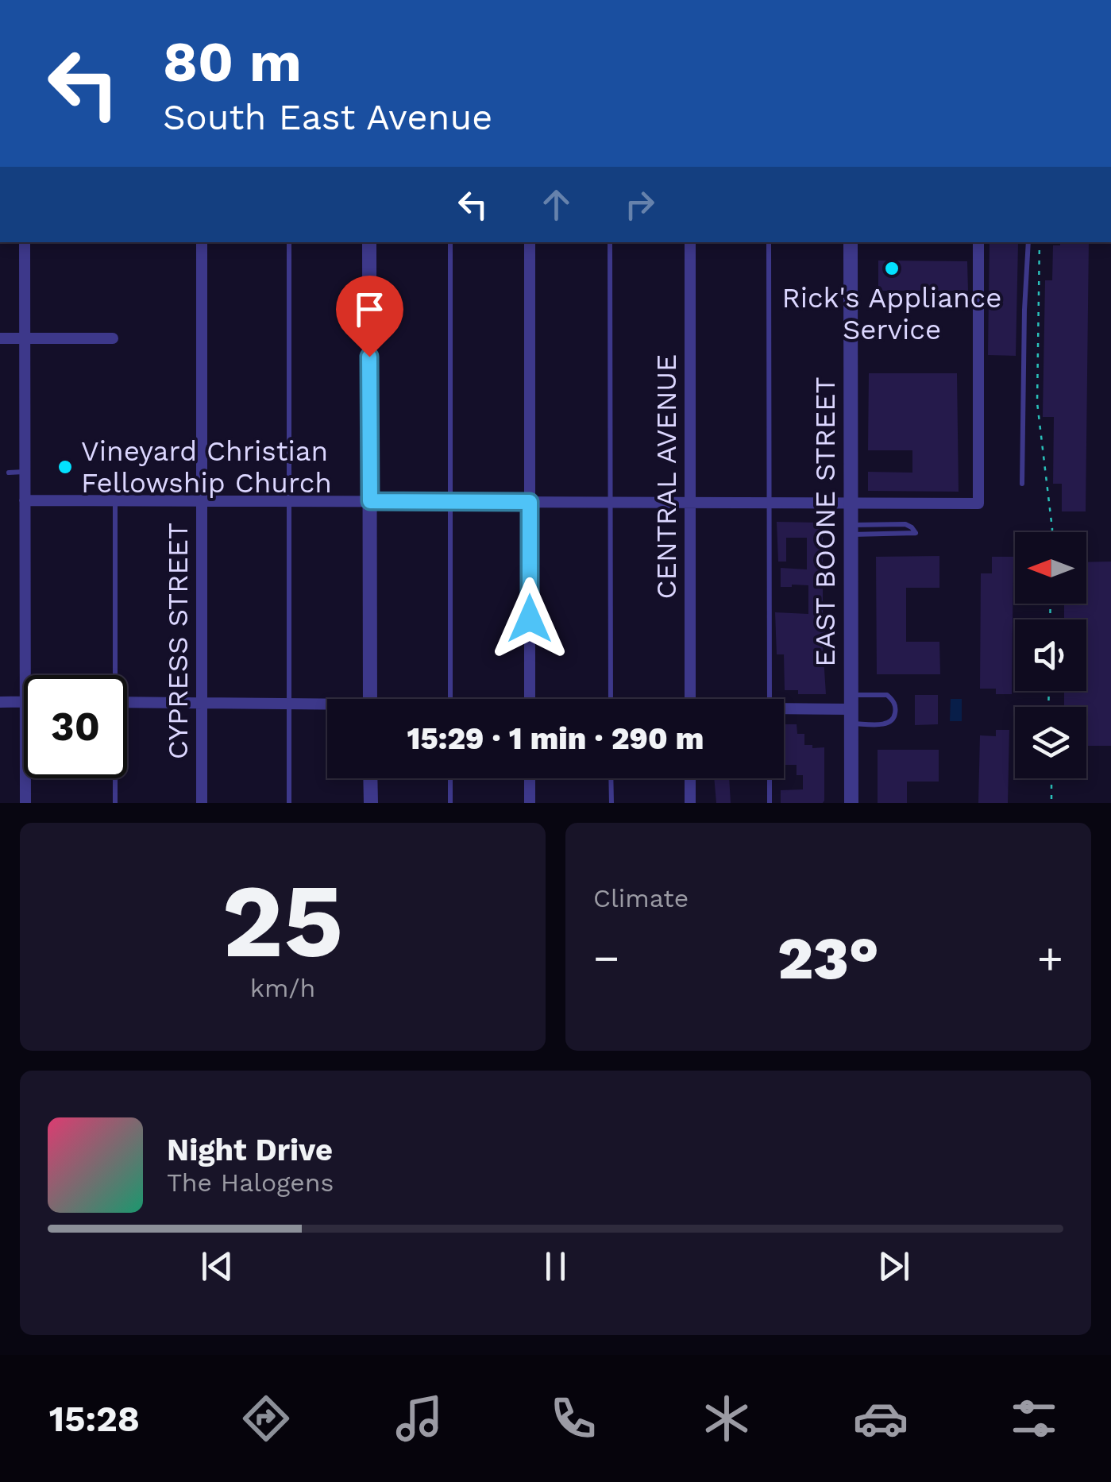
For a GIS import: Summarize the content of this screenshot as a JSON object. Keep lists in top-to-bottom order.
{
  "streets": {
    "street": ["CENTRAL AVENUE", "EAST BOONE STREET", "CYPRESS STREET"]
  },
  "places": ["Rick's Appliance Service", "Vineyard Christian Fellowship Church"],
  "north": "left",
  "page": {
    "turn": ["80 m", "South East Avenue"],
    "limit": "30",
    "trip": "15:29 · 1 min · 290 m",
    "tile": [
      ["25", "km/h"],
      "Climate"
    ],
    "heat": ["−", "23°", "+"],
    "song": ["Night Drive", "The Halogens"],
    "tabs": "15:28"
  }
}
